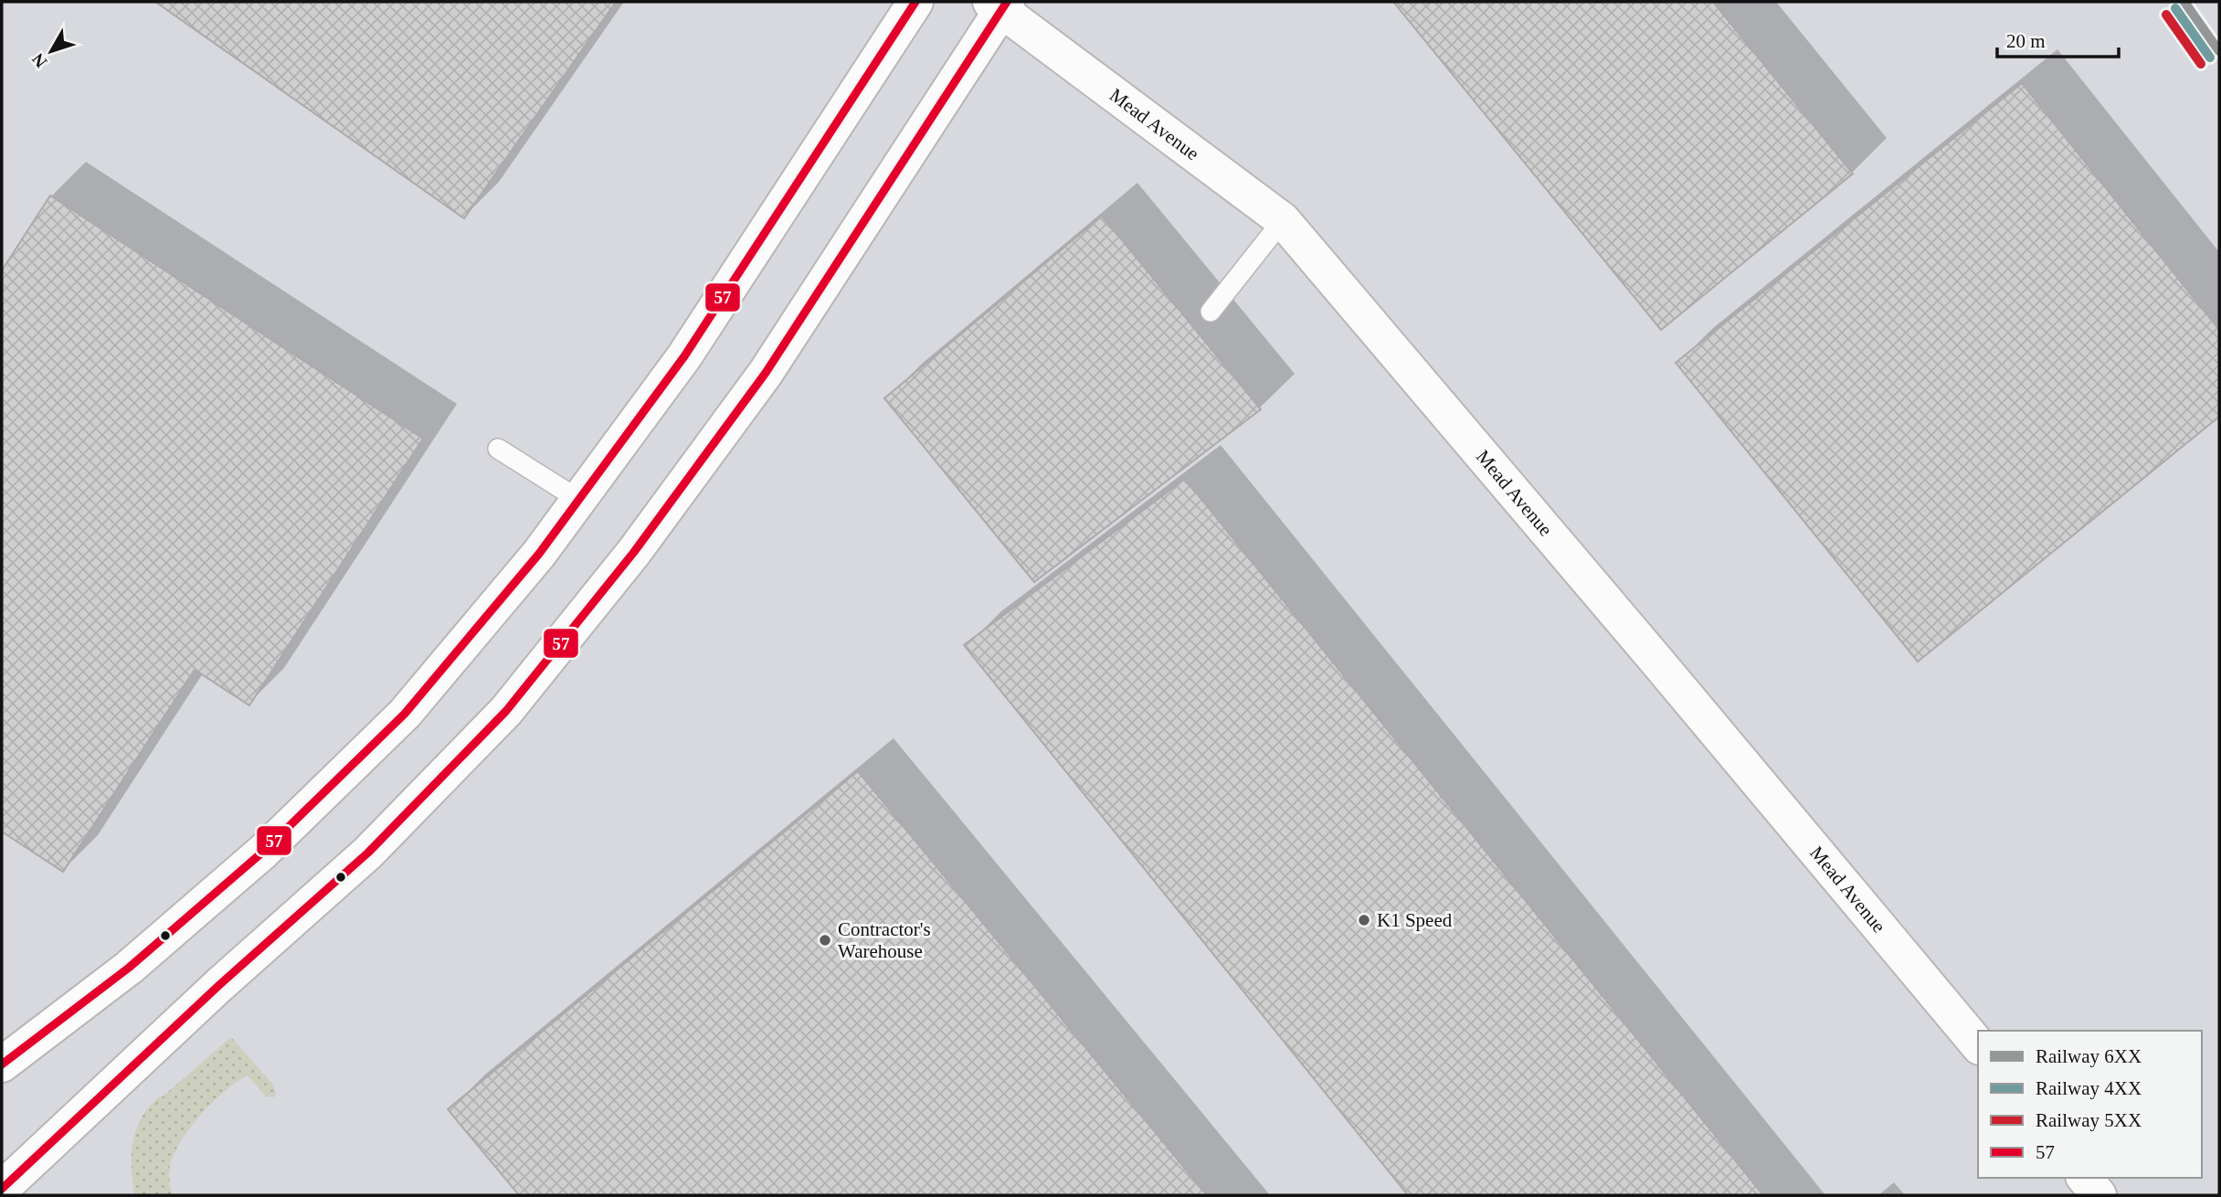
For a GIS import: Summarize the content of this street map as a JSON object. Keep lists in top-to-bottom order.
{
  "streets": {
    "main road": ["Mead Avenue"]
  },
  "places": ["K1 Speed", "Contractor's Warehouse"],
  "lines": [
    "rail line 6XX",
    "transit line 57",
    "rail line 4XX",
    "rail line 5XX"
  ],
  "legend": [
    "Railway 6XX",
    "Railway 4XX",
    "Railway 5XX",
    "57"
  ],
  "scale_bar": "20 m",
  "north": "bottom left"
}
